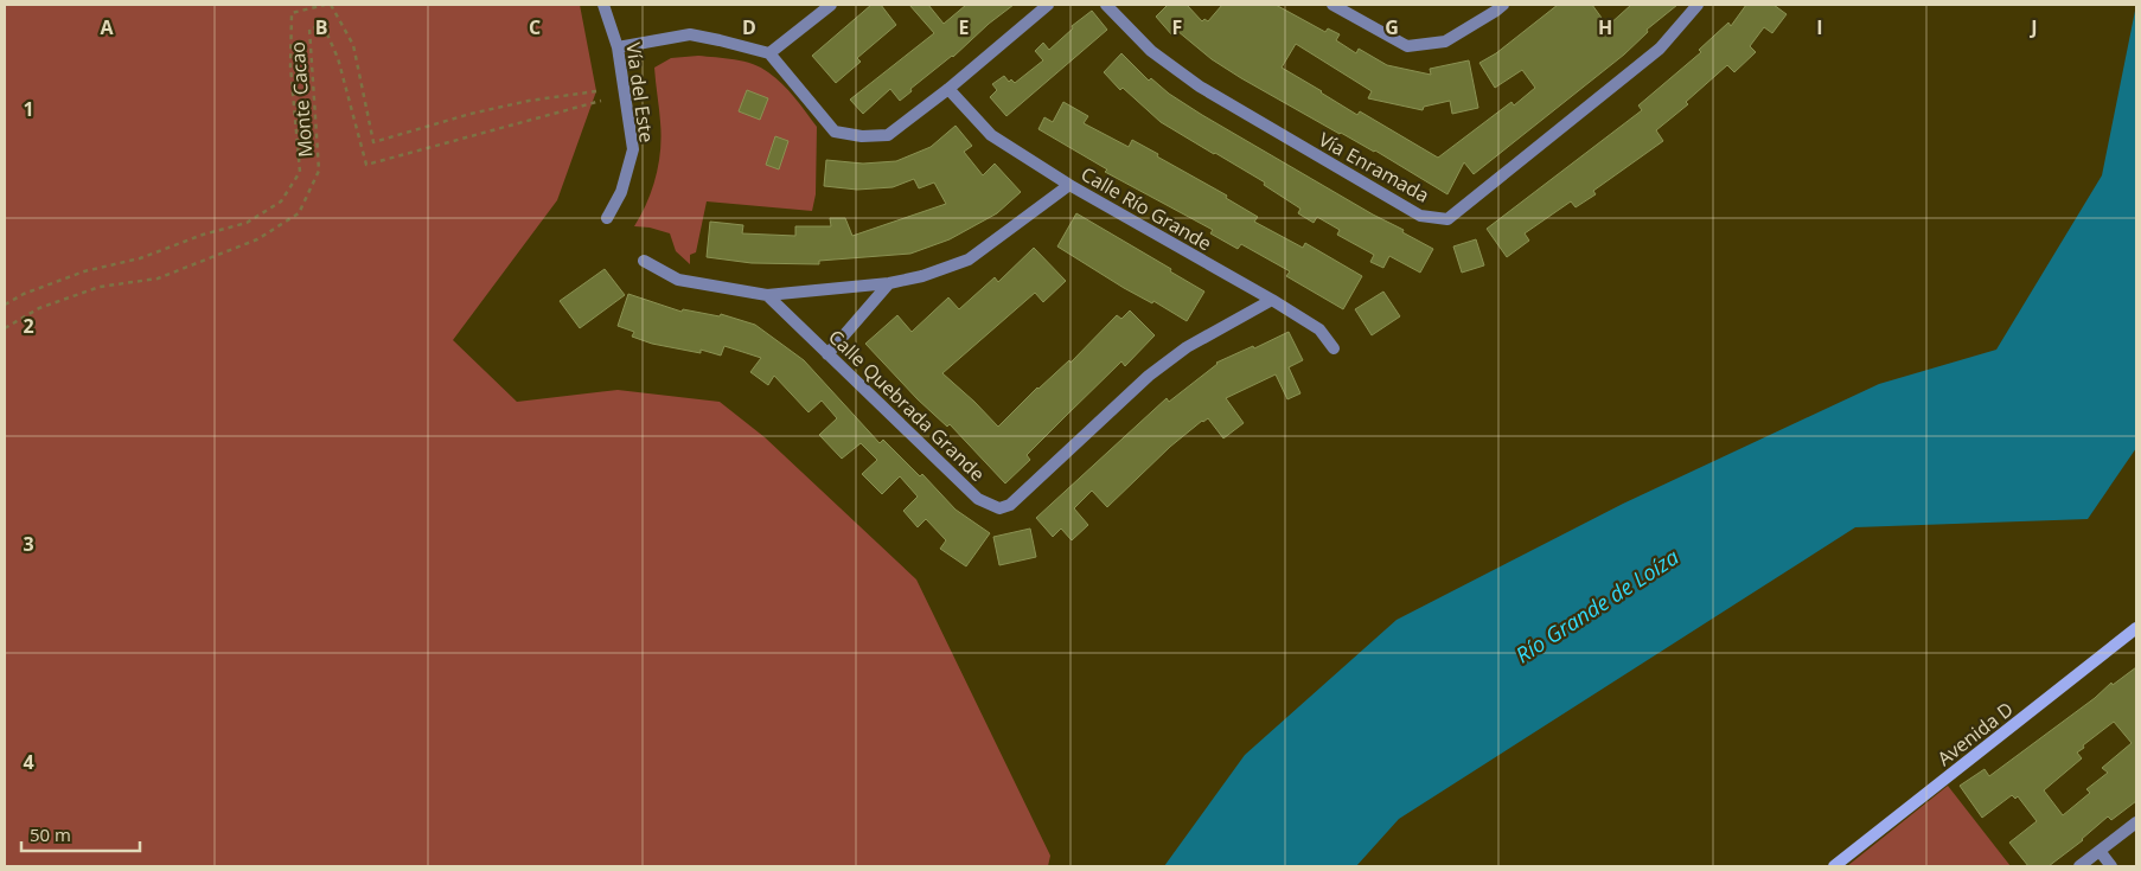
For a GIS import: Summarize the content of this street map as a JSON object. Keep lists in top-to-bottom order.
{
  "streets": {
    "street": [
      "Vía del Este",
      "Vía Enramada",
      "Calle Río Grande",
      "Calle Quebrada Grande",
      "Avenida D"
    ],
    "path": ["Monte Cacao"]
  },
  "crossings": [
    ["Calle Río Grande", "Calle Quebrada Grande"]
  ],
  "water": ["Río Grande de Loíza"],
  "scale_bar": "50 m",
  "grid": {
    "columns": [
      "A",
      "B",
      "C",
      "D",
      "E",
      "F",
      "G",
      "H",
      "I",
      "J"
    ],
    "rows": [
      "1",
      "2",
      "3",
      "4"
    ]
  }
}
